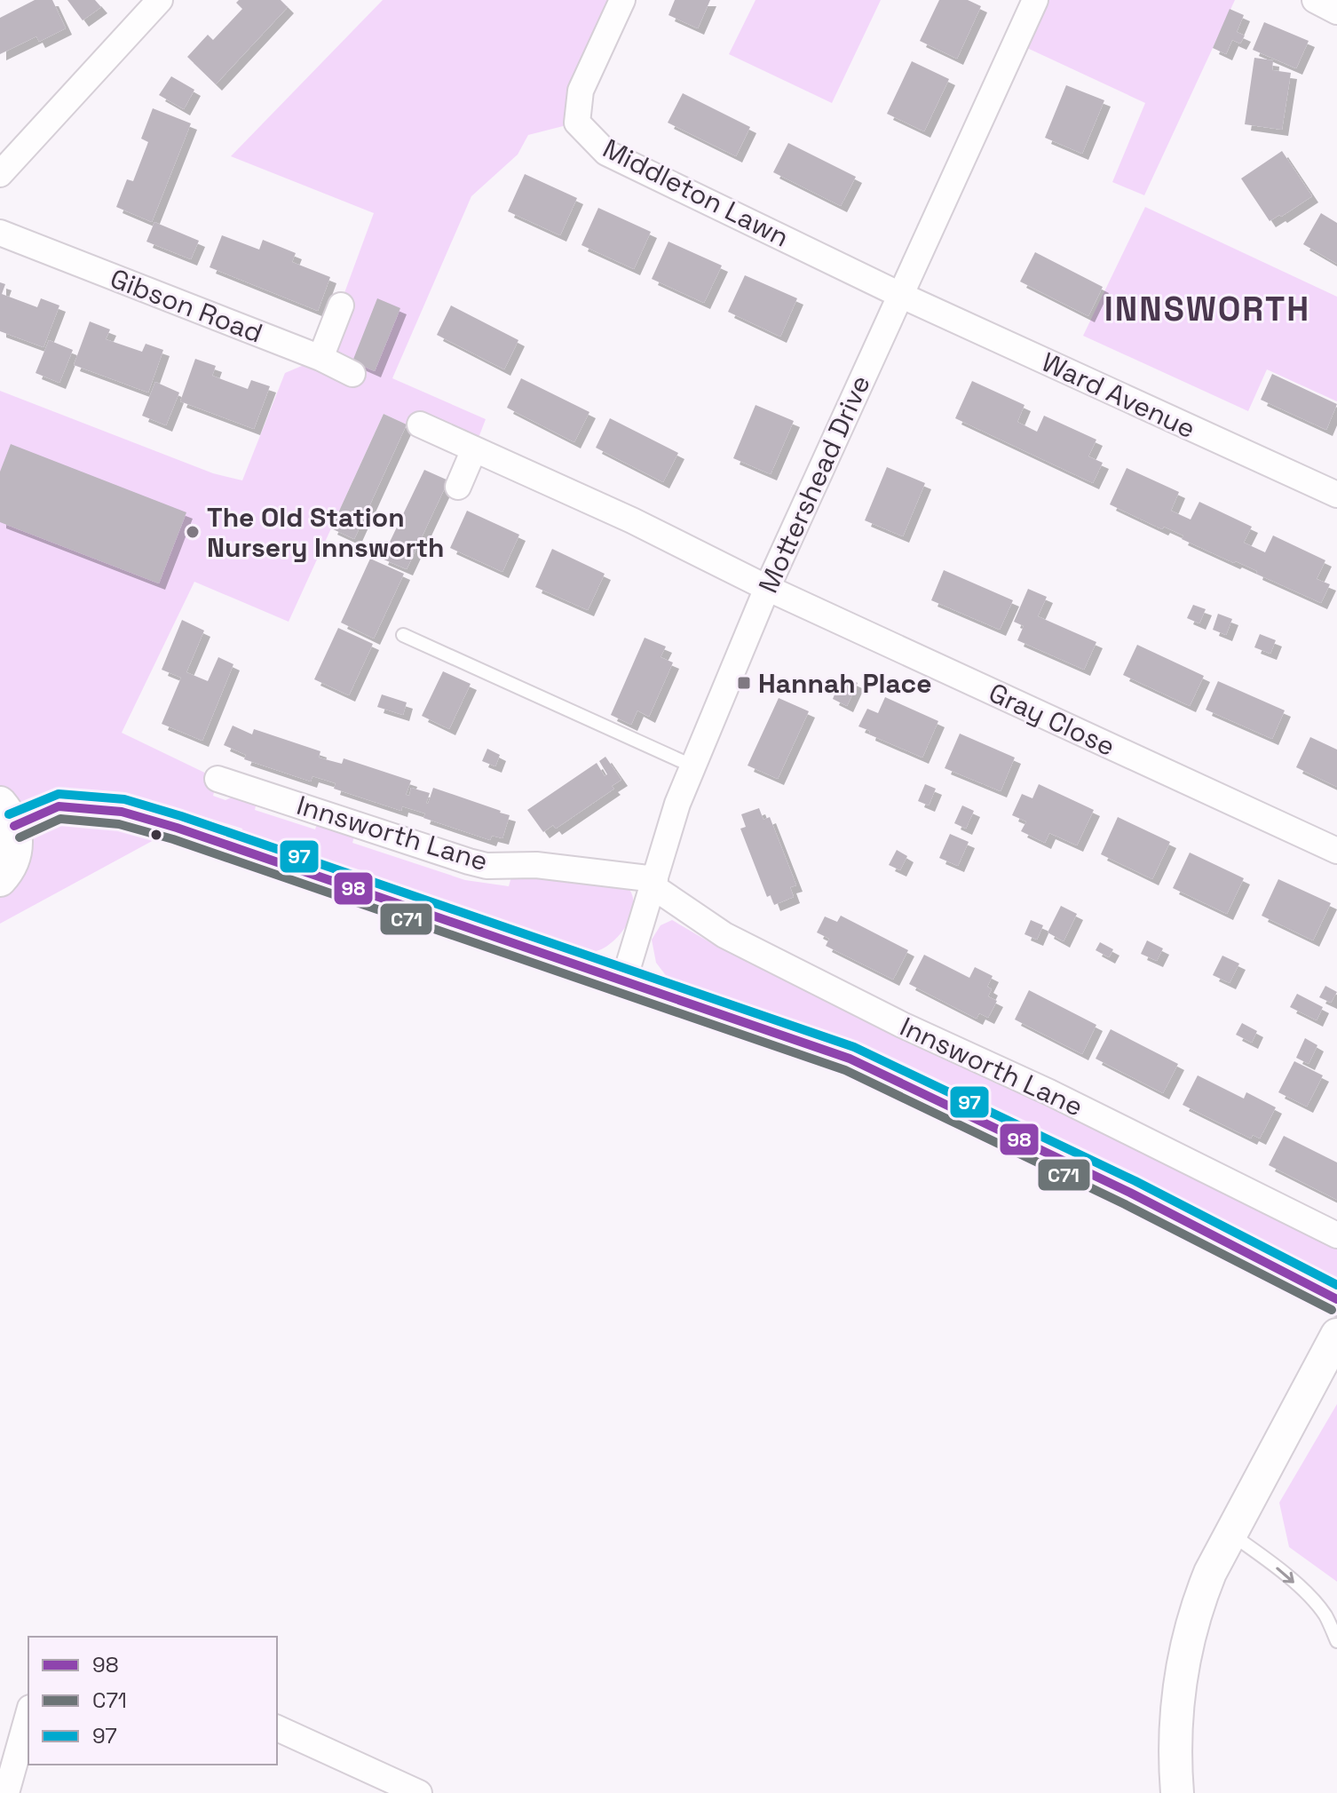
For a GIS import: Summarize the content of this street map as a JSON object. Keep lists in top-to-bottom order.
{
  "streets": {
    "street": [
      "Middleton Lawn",
      "Gibson Road",
      "Ward Avenue",
      "Mottershead Drive",
      "Gray Close",
      "Innsworth Lane"
    ]
  },
  "crossings": [
    ["Middleton Lawn", "Ward Avenue"],
    ["Middleton Lawn", "Mottershead Drive"],
    ["Ward Avenue", "Mottershead Drive"],
    ["Mottershead Drive", "Gray Close"],
    ["Mottershead Drive", "Innsworth Lane"]
  ],
  "districts": ["INNSWORTH"],
  "places": {
    "other": ["The Old Station Nursery Innsworth"],
    "transit": ["Hannah Place"]
  },
  "lines": ["transit line 97", "transit line 98", "transit line C71"],
  "legend": ["98", "C71", "97"]
}
